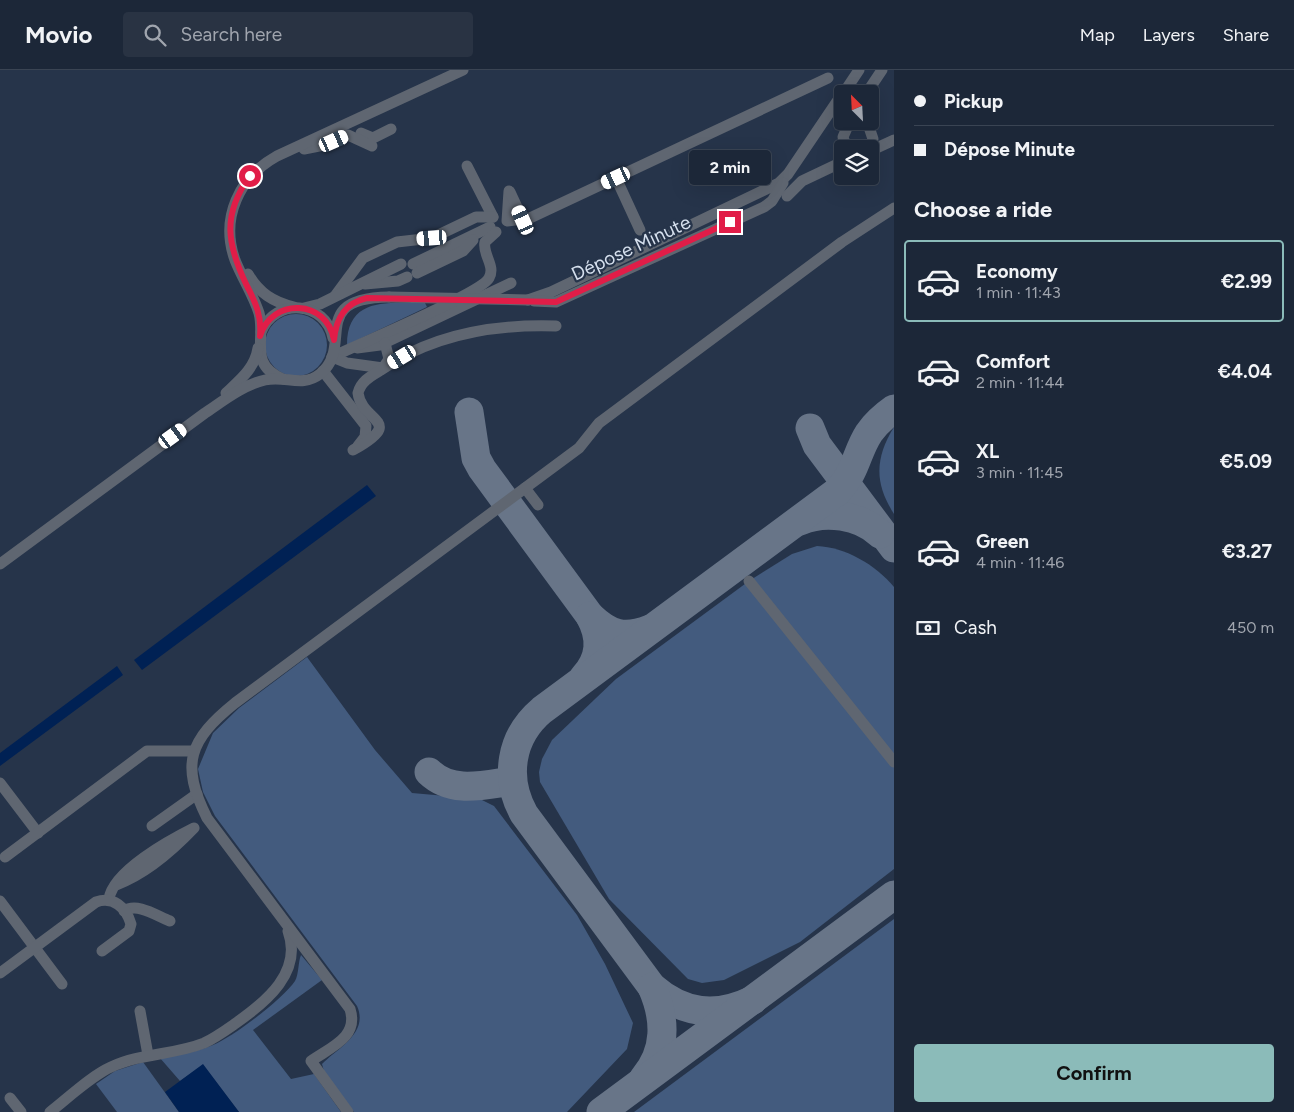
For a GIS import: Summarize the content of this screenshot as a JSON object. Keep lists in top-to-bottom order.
{
  "north": "top left",
  "page": {
    "header": "Movio",
    "search": "Search here",
    "nav": ["Map", "Layers", "Share"],
    "banner": ["Pickup", "Dépose Minute"],
    "bubble": "2 min",
    "heading": "Choose a ride",
    "list": [
      {
        "name": "Economy",
        "note": "1 min · 11:43",
        "value": "€2.99"
      },
      {
        "name": "Comfort",
        "note": "2 min · 11:44",
        "value": "€4.04"
      },
      {
        "name": "XL",
        "note": "3 min · 11:45",
        "value": "€5.09"
      },
      {
        "name": "Green",
        "note": "4 min · 11:46",
        "value": "€3.27"
      }
    ],
    "pay": ["Cash", "450 m"],
    "buttons": "Confirm"
  }
}
